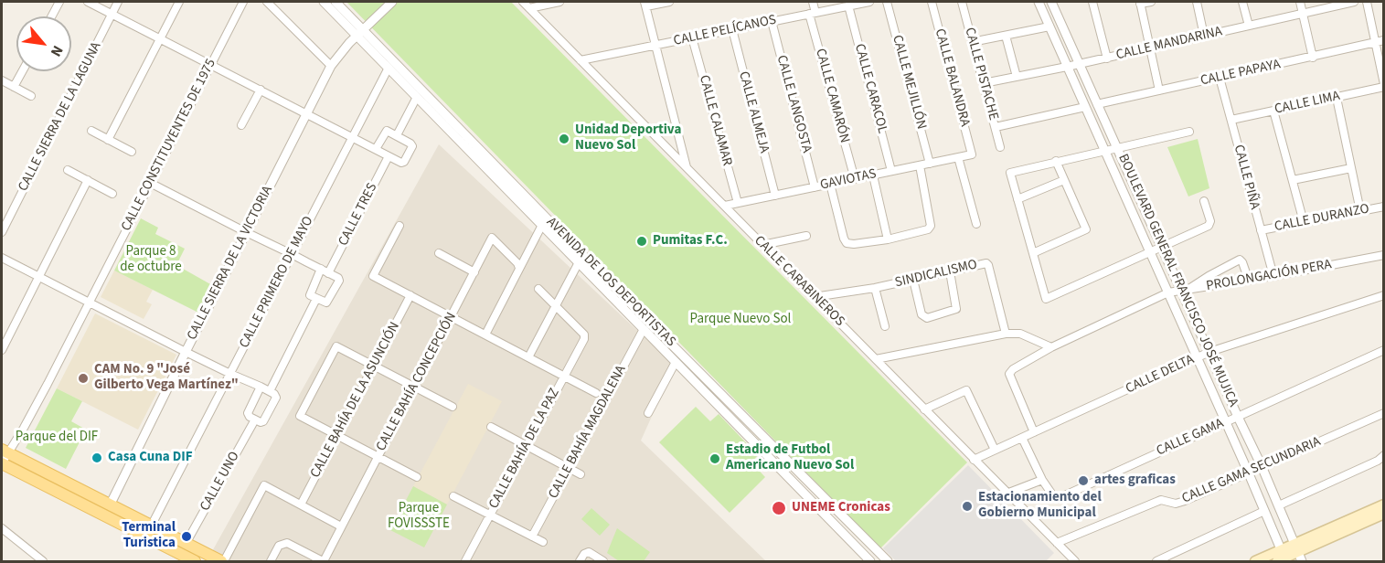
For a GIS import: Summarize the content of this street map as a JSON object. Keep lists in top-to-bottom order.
{
  "streets": {
    "street": [
      "CALLE PELÍCANOS",
      "CALLE MANDARINA",
      "CALLE PAPAYA",
      "CALLE PISTACHE",
      "CALLE BALANDRA",
      "CALLE MEJILLÓN",
      "CALLE CARACOL",
      "CALLE CAMARÓN",
      "CALLE LIMA",
      "CALLE LANGOSTA",
      "CALLE ALMEJA",
      "CALLE SIERRA DE LA LAGUNA",
      "CALLE CALAMAR",
      "CALLE CONSTITUYENTES DE 1975",
      "CALLE PIÑA",
      "GAVIOTAS",
      "CALLE TRES",
      "CALLE DURANZO",
      "CALLE SIERRA DE LA VICTORIA",
      "SINDICALISMO",
      "PROLONGACIÓN PERA",
      "BOULEVARD GENERAL FRANCISCO JOSÉ MUJICA",
      "CALLE CARABINEROS",
      "CALLE PRIMERO DE MAYO",
      "AVENIDA DE LOS DEPORTISTAS",
      "CALLE DELTA",
      "CALLE BAHÍA CONCEPCIÓN",
      "CALLE BAHÍA DE LA ASUNCIÓN",
      "CALLE BAHÍA MAGDALENA",
      "CALLE GAMA",
      "CALLE BAHÍA DE LA PAZ",
      "CALLE GAMA SECUNDARIA",
      "CALLE UNO"
    ]
  },
  "crossings": [
    ["CALLE PELÍCANOS", "CALLE CARACOL"],
    ["CALLE PELÍCANOS", "CALLE CAMARÓN"],
    ["CALLE PELÍCANOS", "CALLE LANGOSTA"],
    ["CALLE PELÍCANOS", "CALLE ALMEJA"],
    ["CALLE PELÍCANOS", "CALLE CALAMAR"],
    ["CALLE PELÍCANOS", "CALLE CARABINEROS"],
    ["CALLE MANDARINA", "CALLE PISTACHE"],
    ["CALLE MANDARINA", "BOULEVARD GENERAL FRANCISCO JOSÉ MUJICA"],
    ["CALLE PAPAYA", "CALLE PIÑA"],
    ["CALLE PAPAYA", "BOULEVARD GENERAL FRANCISCO JOSÉ MUJICA"],
    ["CALLE BALANDRA", "GAVIOTAS"],
    ["CALLE MEJILLÓN", "GAVIOTAS"],
    ["CALLE CARACOL", "GAVIOTAS"],
    ["CALLE CAMARÓN", "GAVIOTAS"],
    ["CALLE LIMA", "CALLE PIÑA"],
    ["CALLE LANGOSTA", "GAVIOTAS"],
    ["CALLE ALMEJA", "GAVIOTAS"],
    ["CALLE CALAMAR", "GAVIOTAS"],
    ["CALLE PIÑA", "CALLE DURANZO"],
    ["CALLE PIÑA", "PROLONGACIÓN PERA"],
    ["GAVIOTAS", "CALLE CARABINEROS"],
    ["CALLE SIERRA DE LA VICTORIA", "AVENIDA DE LOS DEPORTISTAS"],
    ["SINDICALISMO", "CALLE CARABINEROS"],
    ["PROLONGACIÓN PERA", "BOULEVARD GENERAL FRANCISCO JOSÉ MUJICA"],
    ["PROLONGACIÓN PERA", "CALLE DELTA"],
    ["BOULEVARD GENERAL FRANCISCO JOSÉ MUJICA", "CALLE DELTA"],
    ["BOULEVARD GENERAL FRANCISCO JOSÉ MUJICA", "CALLE GAMA"],
    ["BOULEVARD GENERAL FRANCISCO JOSÉ MUJICA", "CALLE GAMA SECUNDARIA"],
    ["CALLE CARABINEROS", "CALLE DELTA"],
    ["CALLE CARABINEROS", "CALLE GAMA SECUNDARIA"],
    ["CALLE PRIMERO DE MAYO", "AVENIDA DE LOS DEPORTISTAS"],
    ["AVENIDA DE LOS DEPORTISTAS", "CALLE BAHÍA MAGDALENA"]
  ],
  "parks": [
    "Parque 8 de octubre",
    "Parque Nuevo Sol",
    "Parque del DIF",
    "Parque FOVISSSTE"
  ],
  "places": [
    "Unidad Deportiva Nuevo Sol",
    "Pumitas F.C.",
    "CAM No. 9 \"José Gilberto Vega Martínez\"",
    "Casa Cuna DIF",
    "Estadio de Futbol Americano Nuevo Sol",
    "artes graficas",
    "Estacionamiento del Gobierno Municipal",
    "UNEME Cronicas",
    "Terminal Turistica"
  ],
  "north": "bottom right"
}
